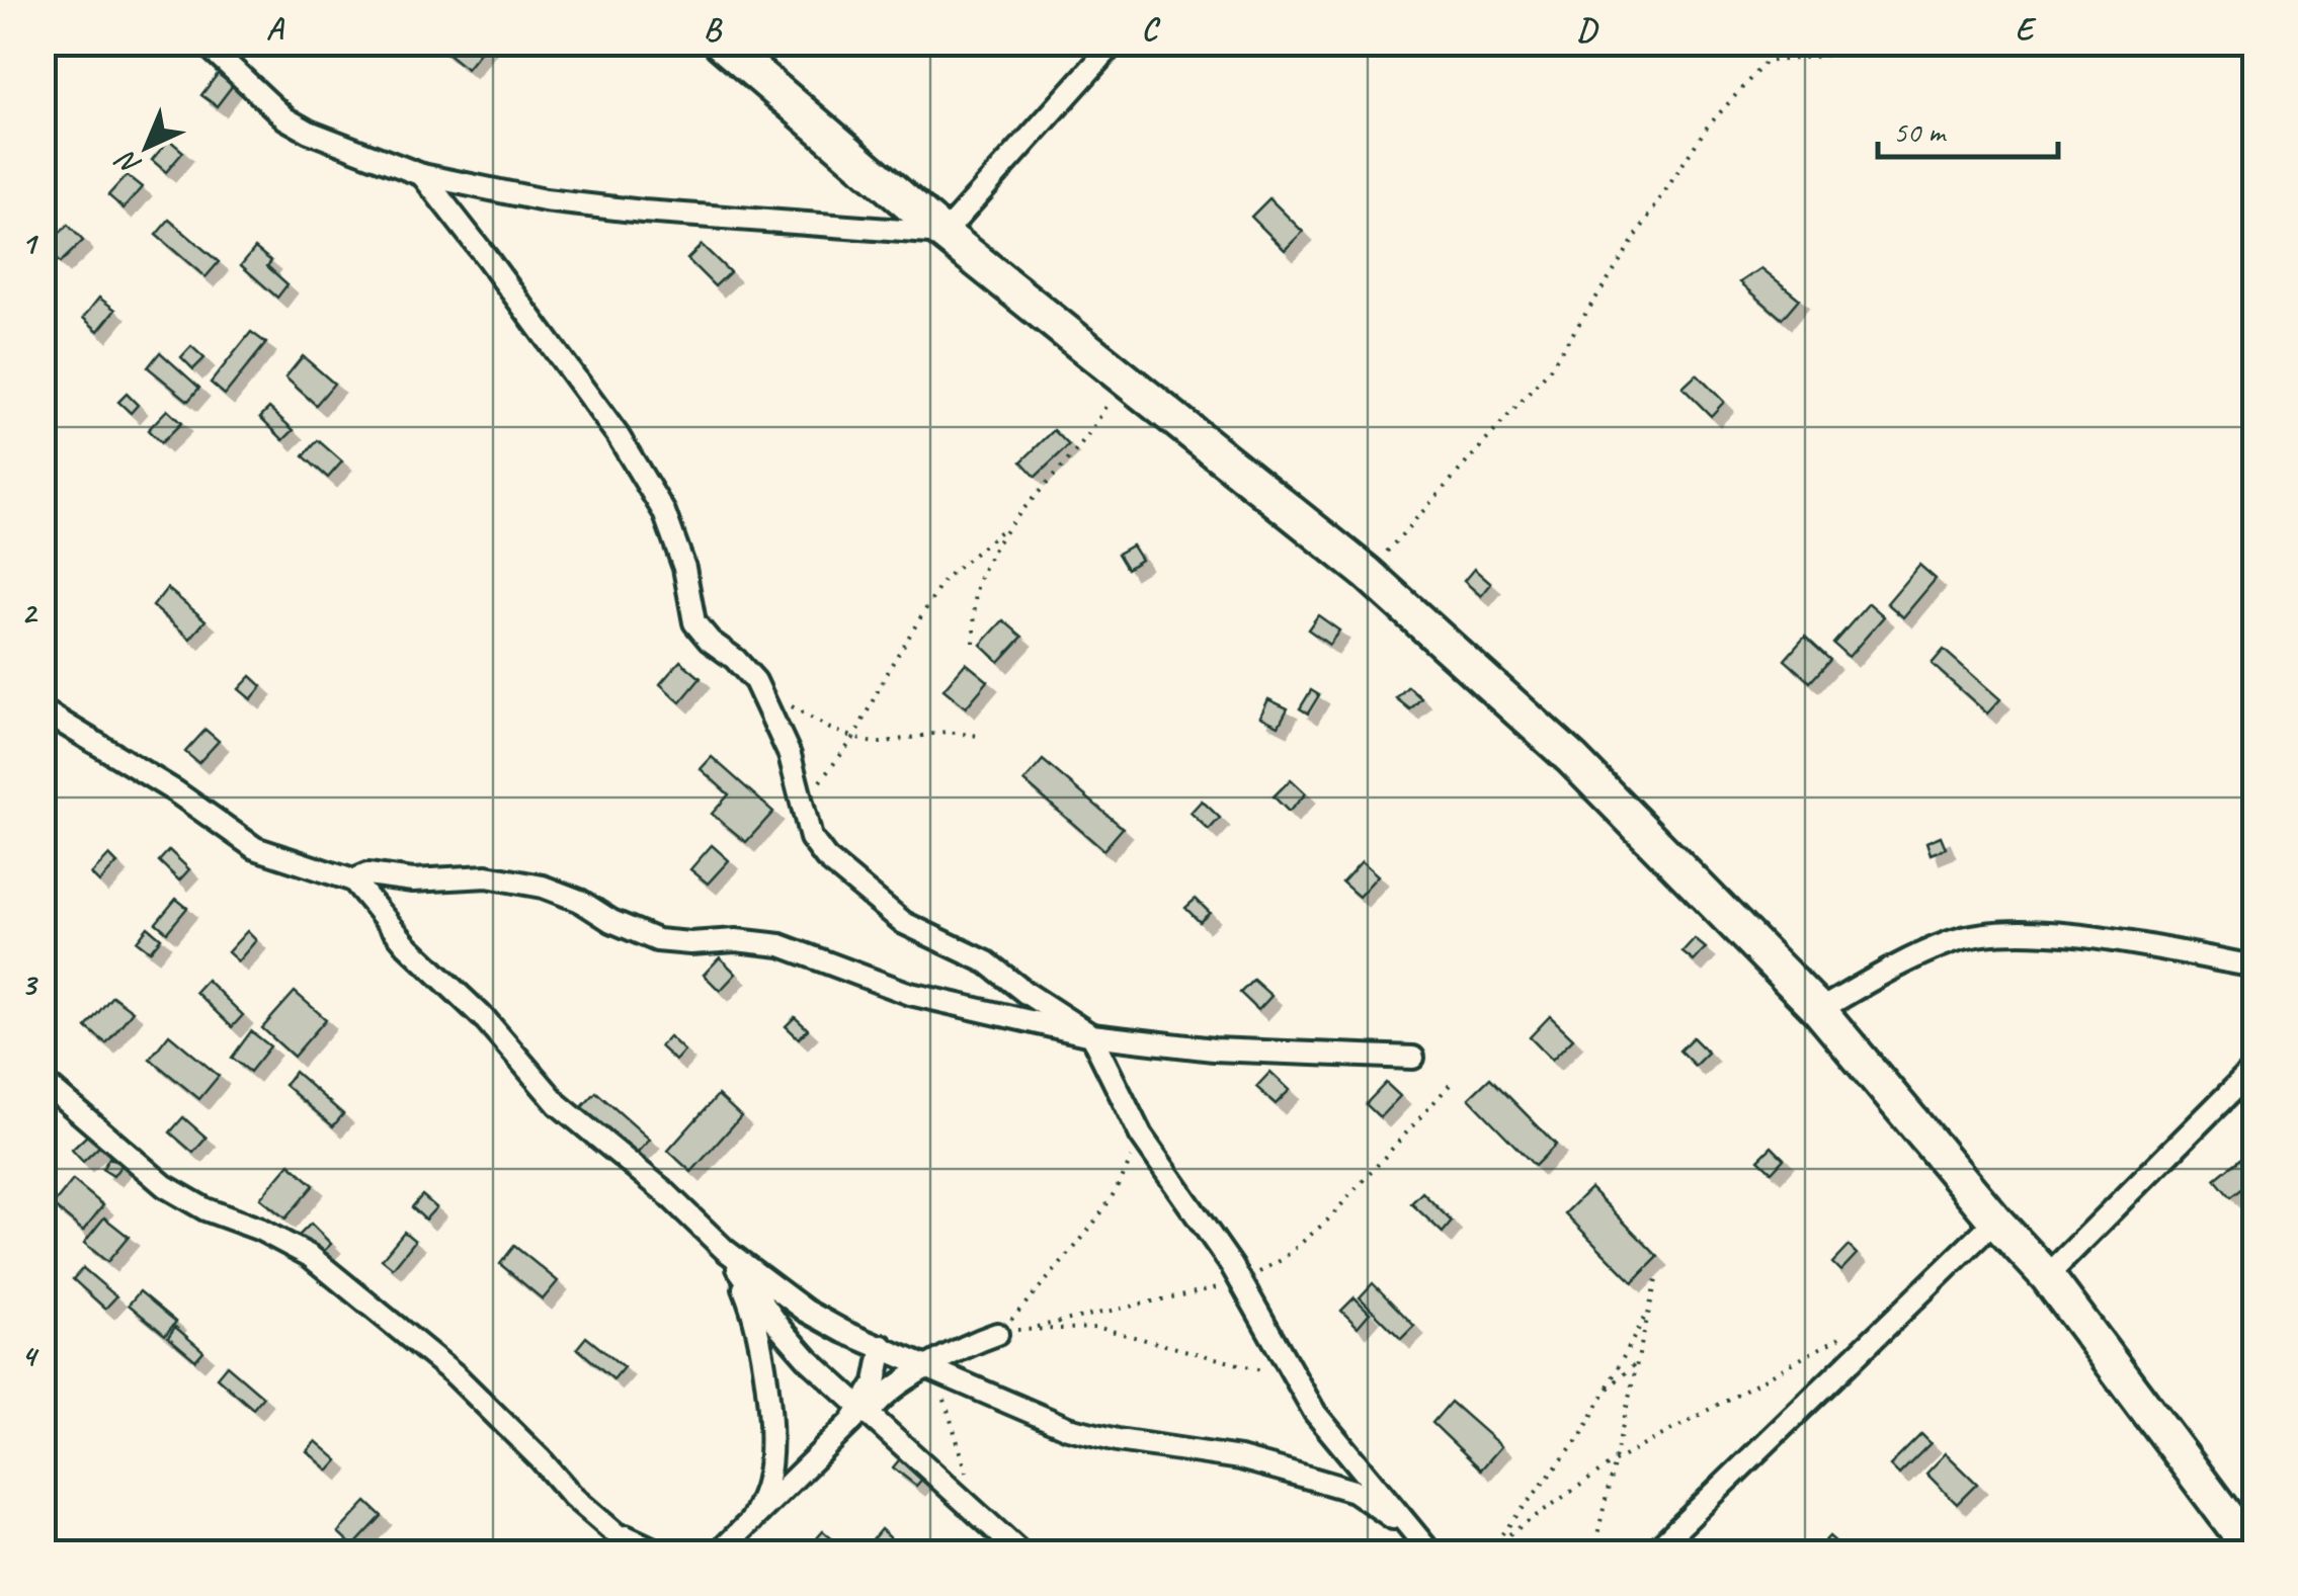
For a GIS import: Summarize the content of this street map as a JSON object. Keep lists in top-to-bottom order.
{
  "scale_bar": "50 m",
  "north": "bottom left",
  "grid": {
    "columns": [
      "A",
      "B",
      "C",
      "D",
      "E"
    ],
    "rows": [
      "1",
      "2",
      "3",
      "4"
    ]
  }
}
